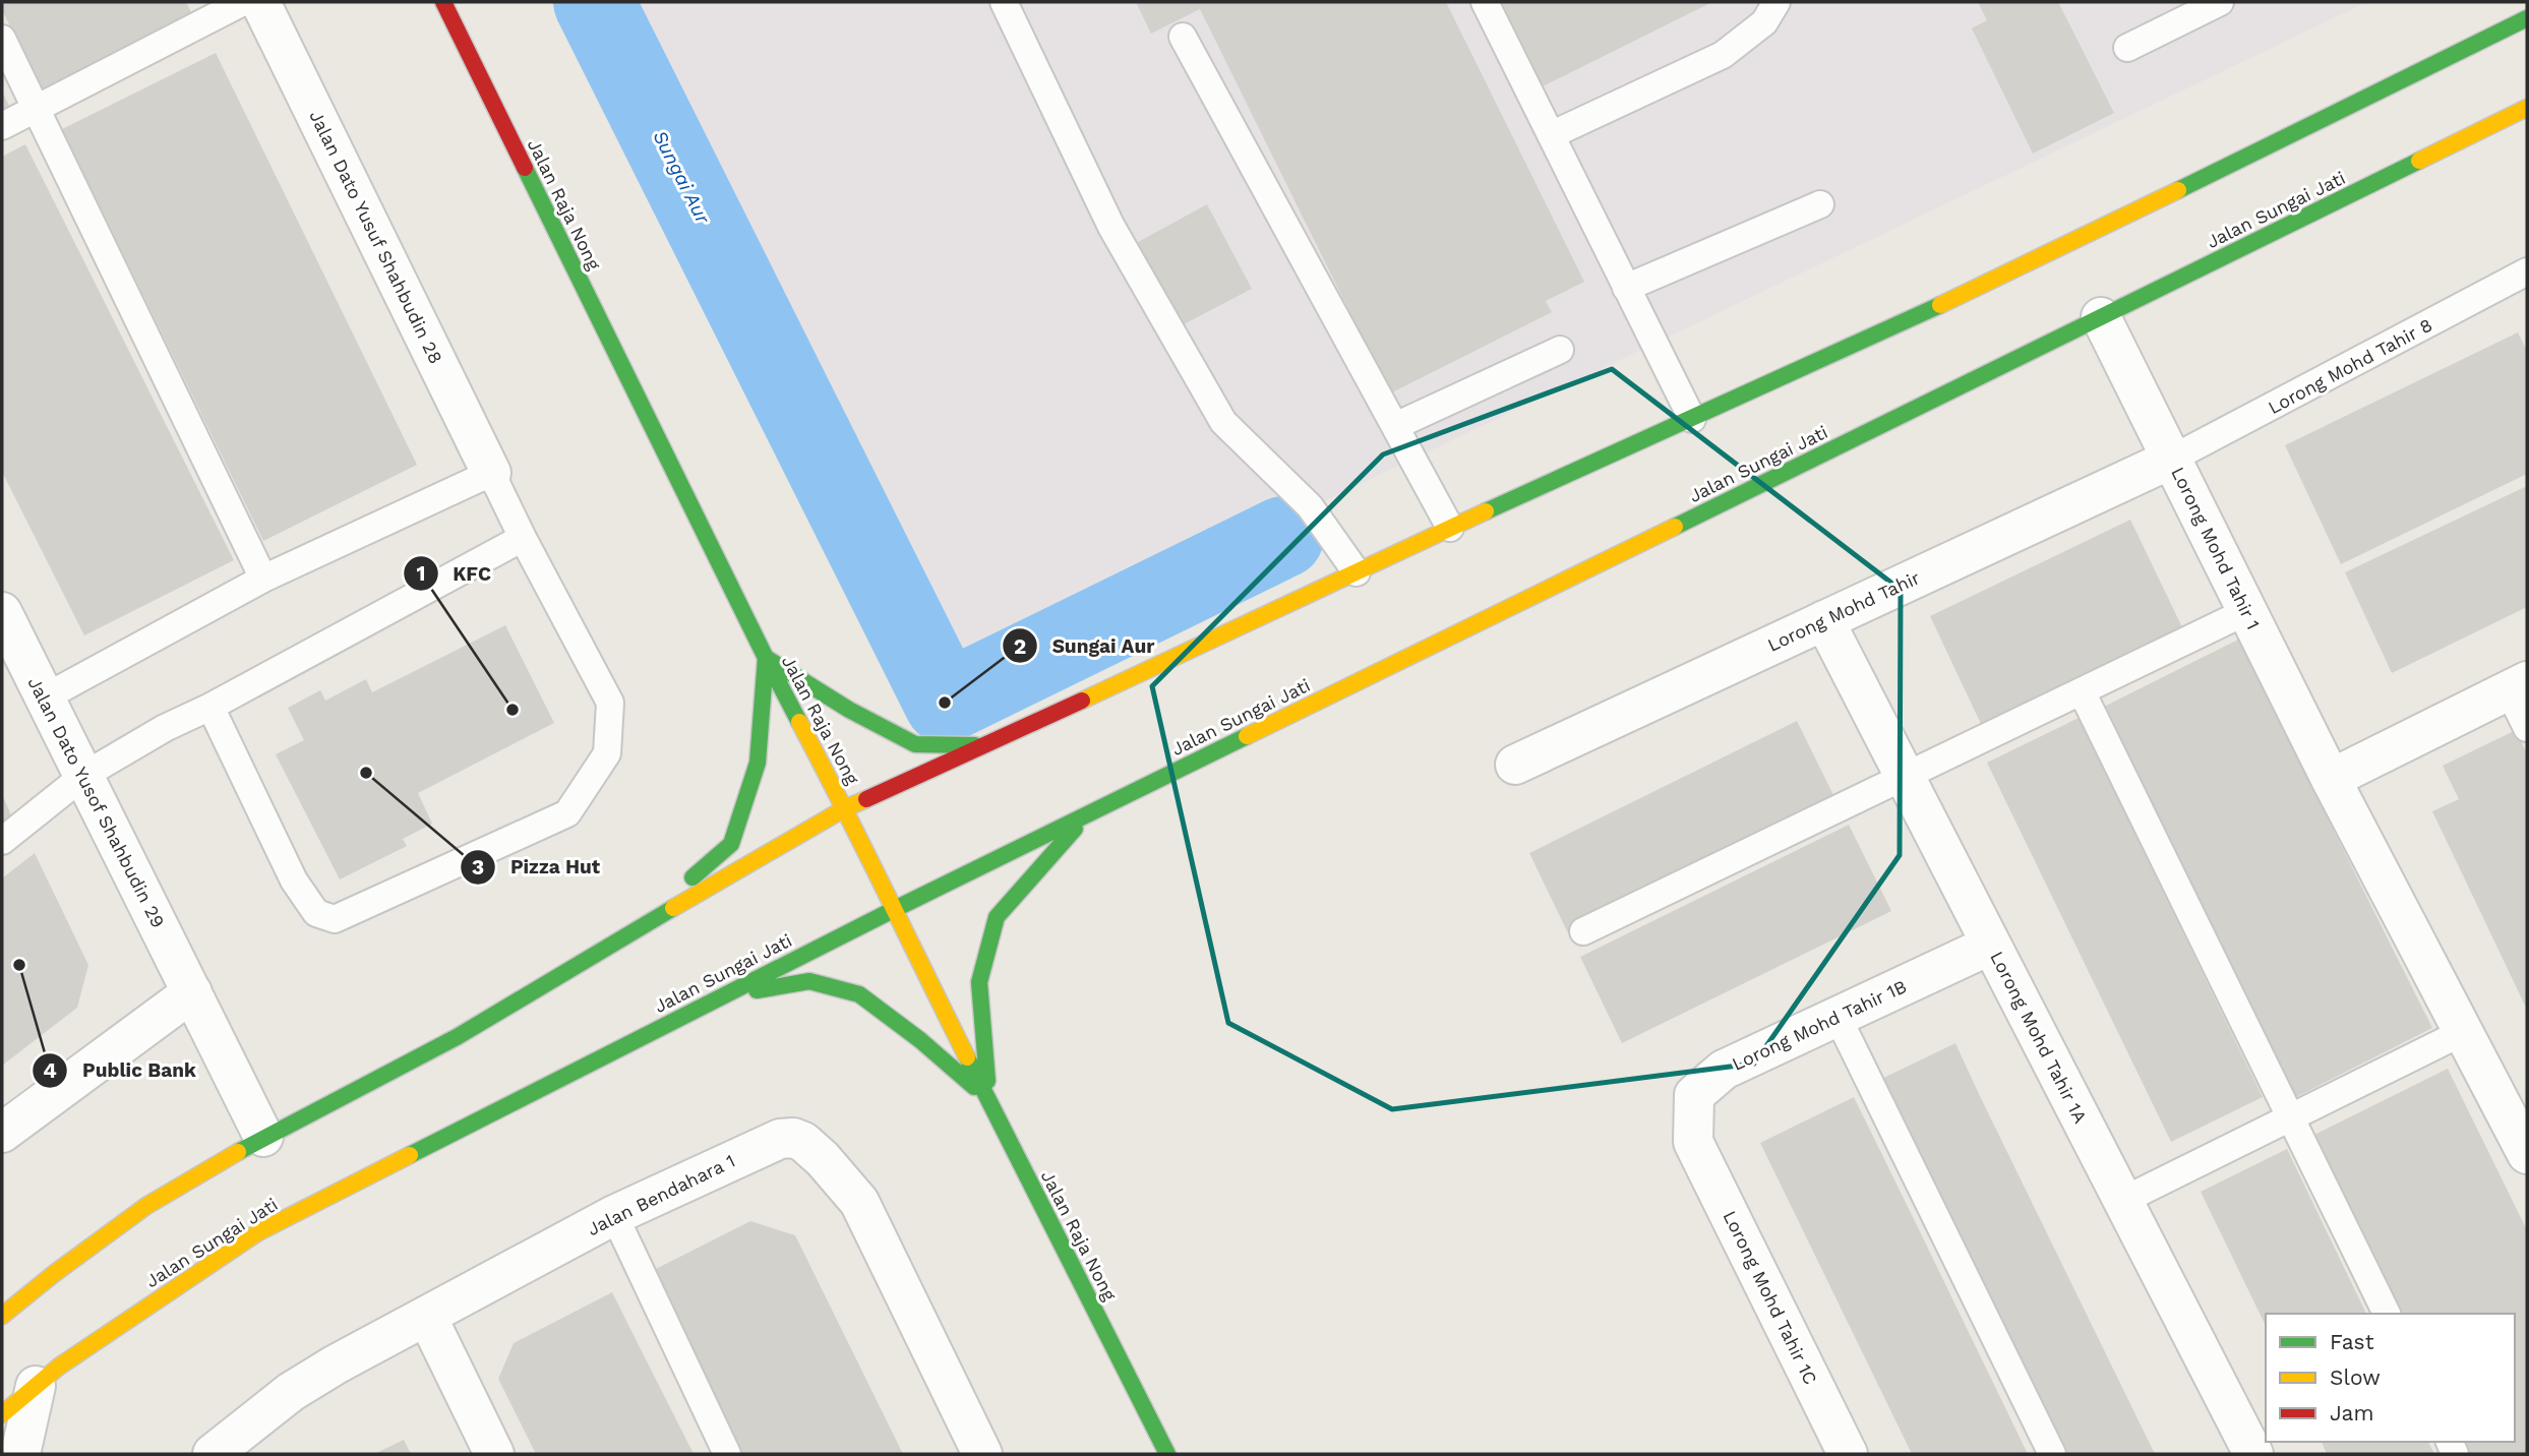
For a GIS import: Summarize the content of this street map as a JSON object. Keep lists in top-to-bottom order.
{
  "streets": {
    "main road": ["Jalan Raja Nong", "Jalan Sungai Jati"],
    "street": [
      "Jalan Dato Yusuf Shahbudin 28",
      "Lorong Mohd Tahir 1",
      "Lorong Mohd Tahir",
      "Jalan Dato Yusof Shahbudin 29",
      "Lorong Mohd Tahir 1B",
      "Lorong Mohd Tahir 1A",
      "Jalan Bendahara 1",
      "Lorong Mohd Tahir 1C"
    ],
    "lane": ["Lorong Mohd Tahir 8"]
  },
  "crossings": [
    ["Jalan Raja Nong", "Jalan Sungai Jati"],
    ["Jalan Sungai Jati", "Lorong Mohd Tahir 1"],
    ["Lorong Mohd Tahir 8", "Lorong Mohd Tahir 1"],
    ["Lorong Mohd Tahir 8", "Lorong Mohd Tahir"],
    ["Lorong Mohd Tahir 1", "Lorong Mohd Tahir"],
    ["Lorong Mohd Tahir", "Lorong Mohd Tahir 1A"],
    ["Lorong Mohd Tahir 1B", "Lorong Mohd Tahir 1A"],
    ["Lorong Mohd Tahir 1B", "Lorong Mohd Tahir 1C"]
  ],
  "water": ["Sungai Aur"],
  "places": [
    "Sungai Aur",
    "KFC",
    "Pizza Hut",
    "Public Bank"
  ],
  "legend": ["Fast", "Slow", "Jam"]
}
